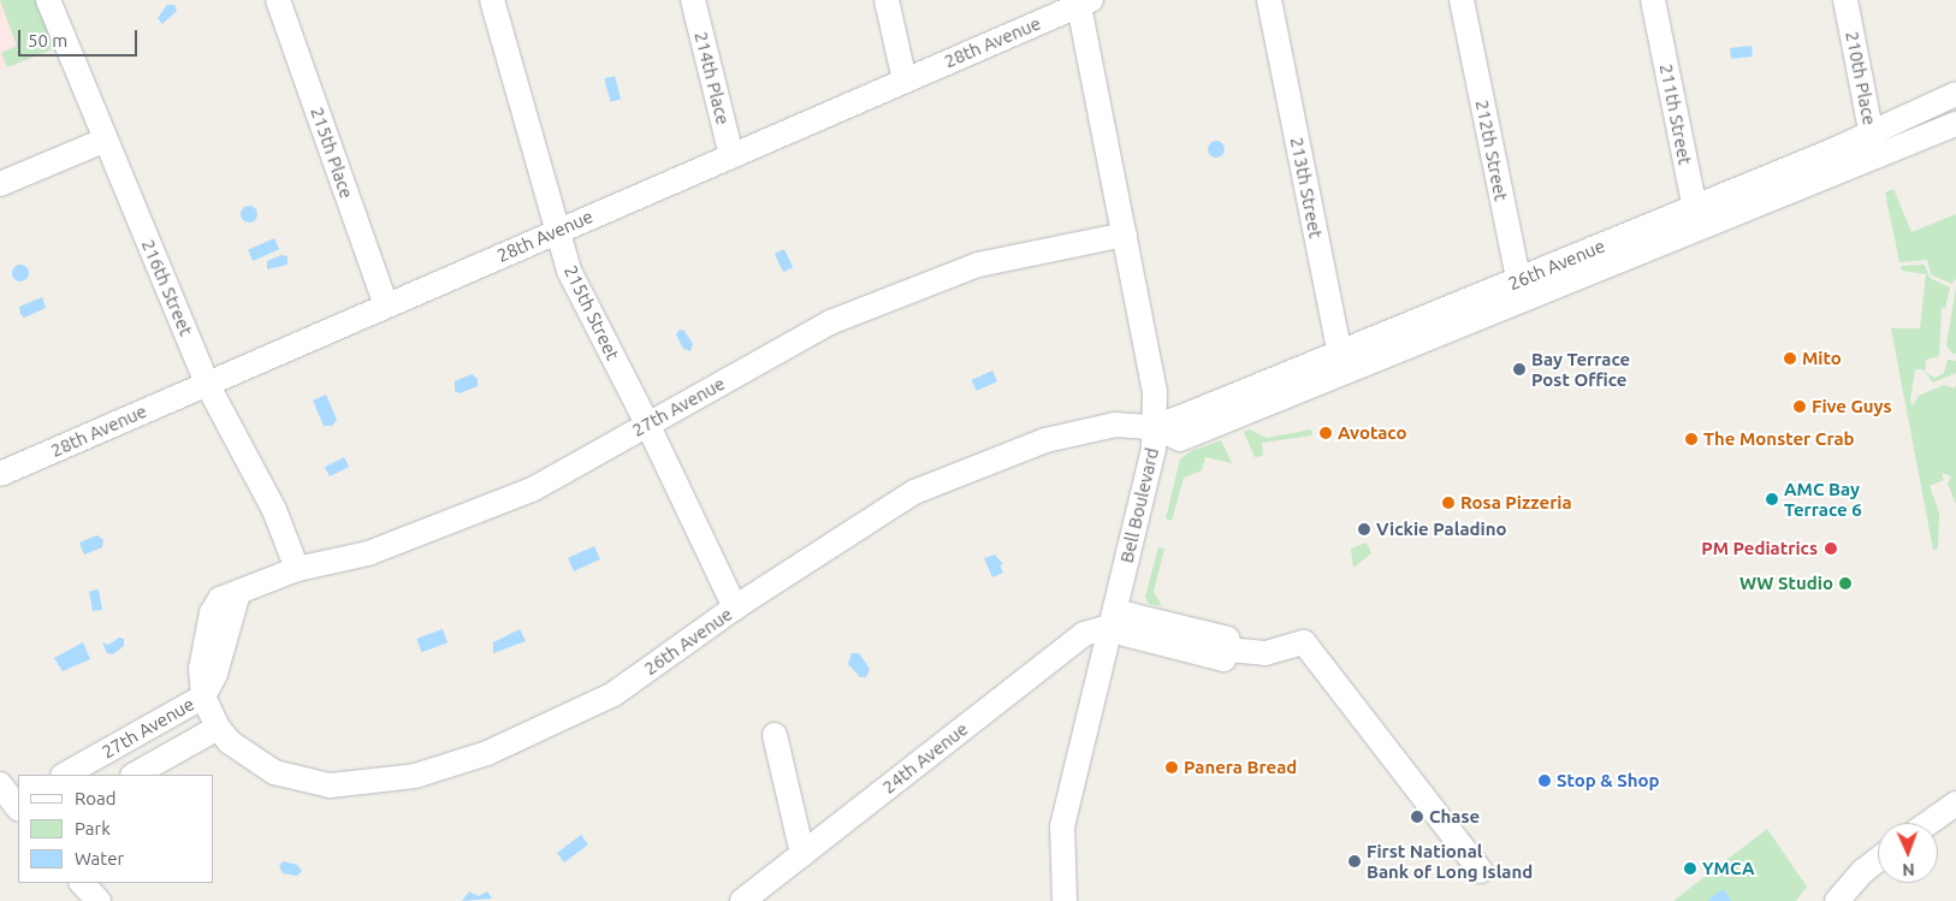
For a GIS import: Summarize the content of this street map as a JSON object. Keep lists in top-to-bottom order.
{
  "streets": {
    "street": [
      "28th Avenue",
      "214th Place",
      "210th Place",
      "211th Street",
      "212th Street",
      "215th Place",
      "213th Street",
      "26th Avenue",
      "216th Street",
      "215th Street",
      "27th Avenue",
      "Bell Boulevard",
      "24th Avenue"
    ]
  },
  "crossings": [
    ["28th Avenue", "214th Place"],
    ["28th Avenue", "215th Place"],
    ["28th Avenue", "216th Street"],
    ["28th Avenue", "215th Street"],
    ["28th Avenue", "Bell Boulevard"],
    ["210th Place", "26th Avenue"],
    ["211th Street", "26th Avenue"],
    ["212th Street", "26th Avenue"],
    ["213th Street", "26th Avenue"],
    ["26th Avenue", "215th Street"],
    ["26th Avenue", "27th Avenue"],
    ["26th Avenue", "Bell Boulevard"],
    ["216th Street", "27th Avenue"],
    ["215th Street", "27th Avenue"],
    ["27th Avenue", "Bell Boulevard"],
    ["Bell Boulevard", "24th Avenue"]
  ],
  "places": [
    "Mito",
    "Bay Terrace Post Office",
    "Five Guys",
    "Avotaco",
    "The Monster Crab",
    "AMC Bay Terrace 6",
    "Rosa Pizzeria",
    "Vickie Paladino",
    "PM Pediatrics",
    "WW Studio",
    "Panera Bread",
    "Stop & Shop",
    "Chase",
    "First National Bank of Long Island",
    "YMCA"
  ],
  "legend": ["Road", "Park", "Water"],
  "scale_bar": "50 m",
  "north": "bottom"
}
